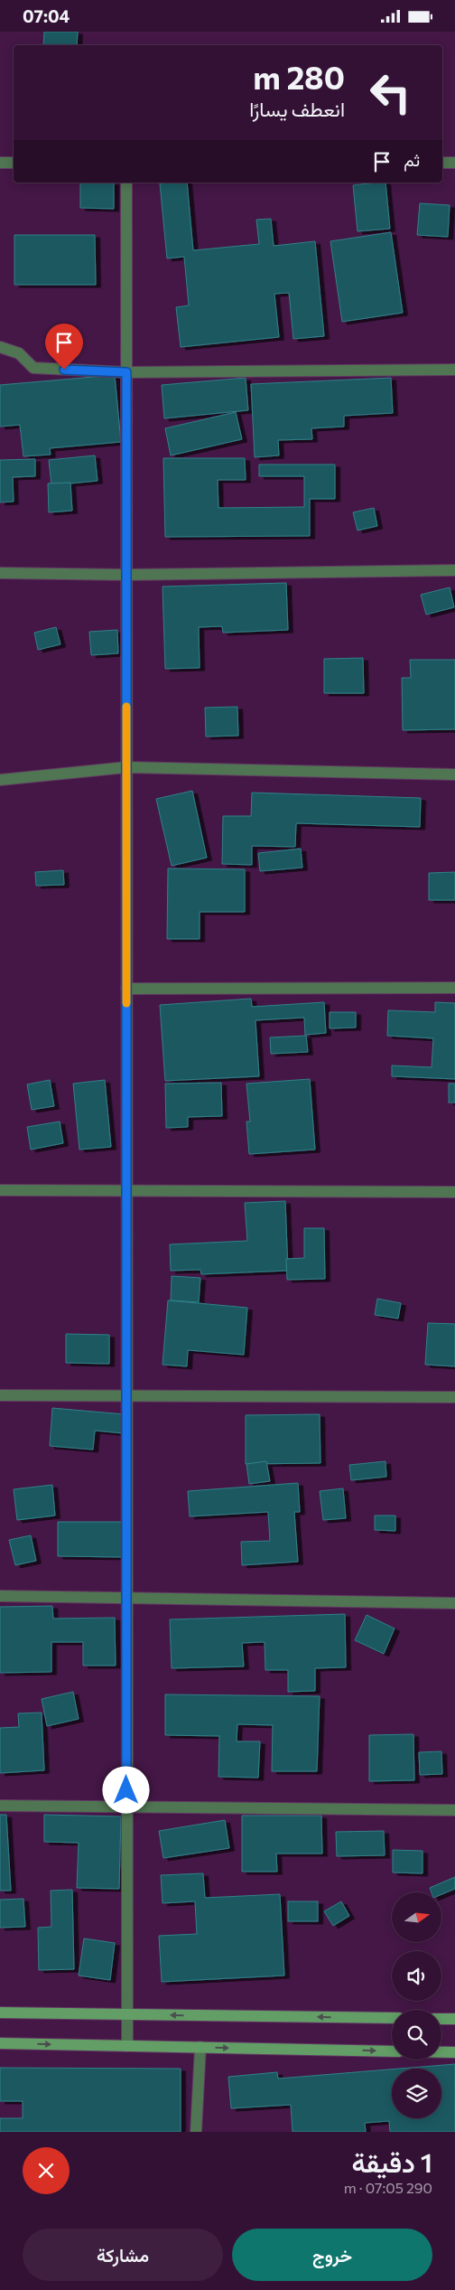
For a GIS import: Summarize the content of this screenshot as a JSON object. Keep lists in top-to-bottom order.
{
  "north": "right",
  "page": {
    "status": "07:04",
    "turn": ["280 m", "انعطف يسارًا"],
    "then": "ثم",
    "heading": ["1 دقيقة", "290 m · 07:05"],
    "buttons": ["خروج", "مشاركة"]
  }
}
